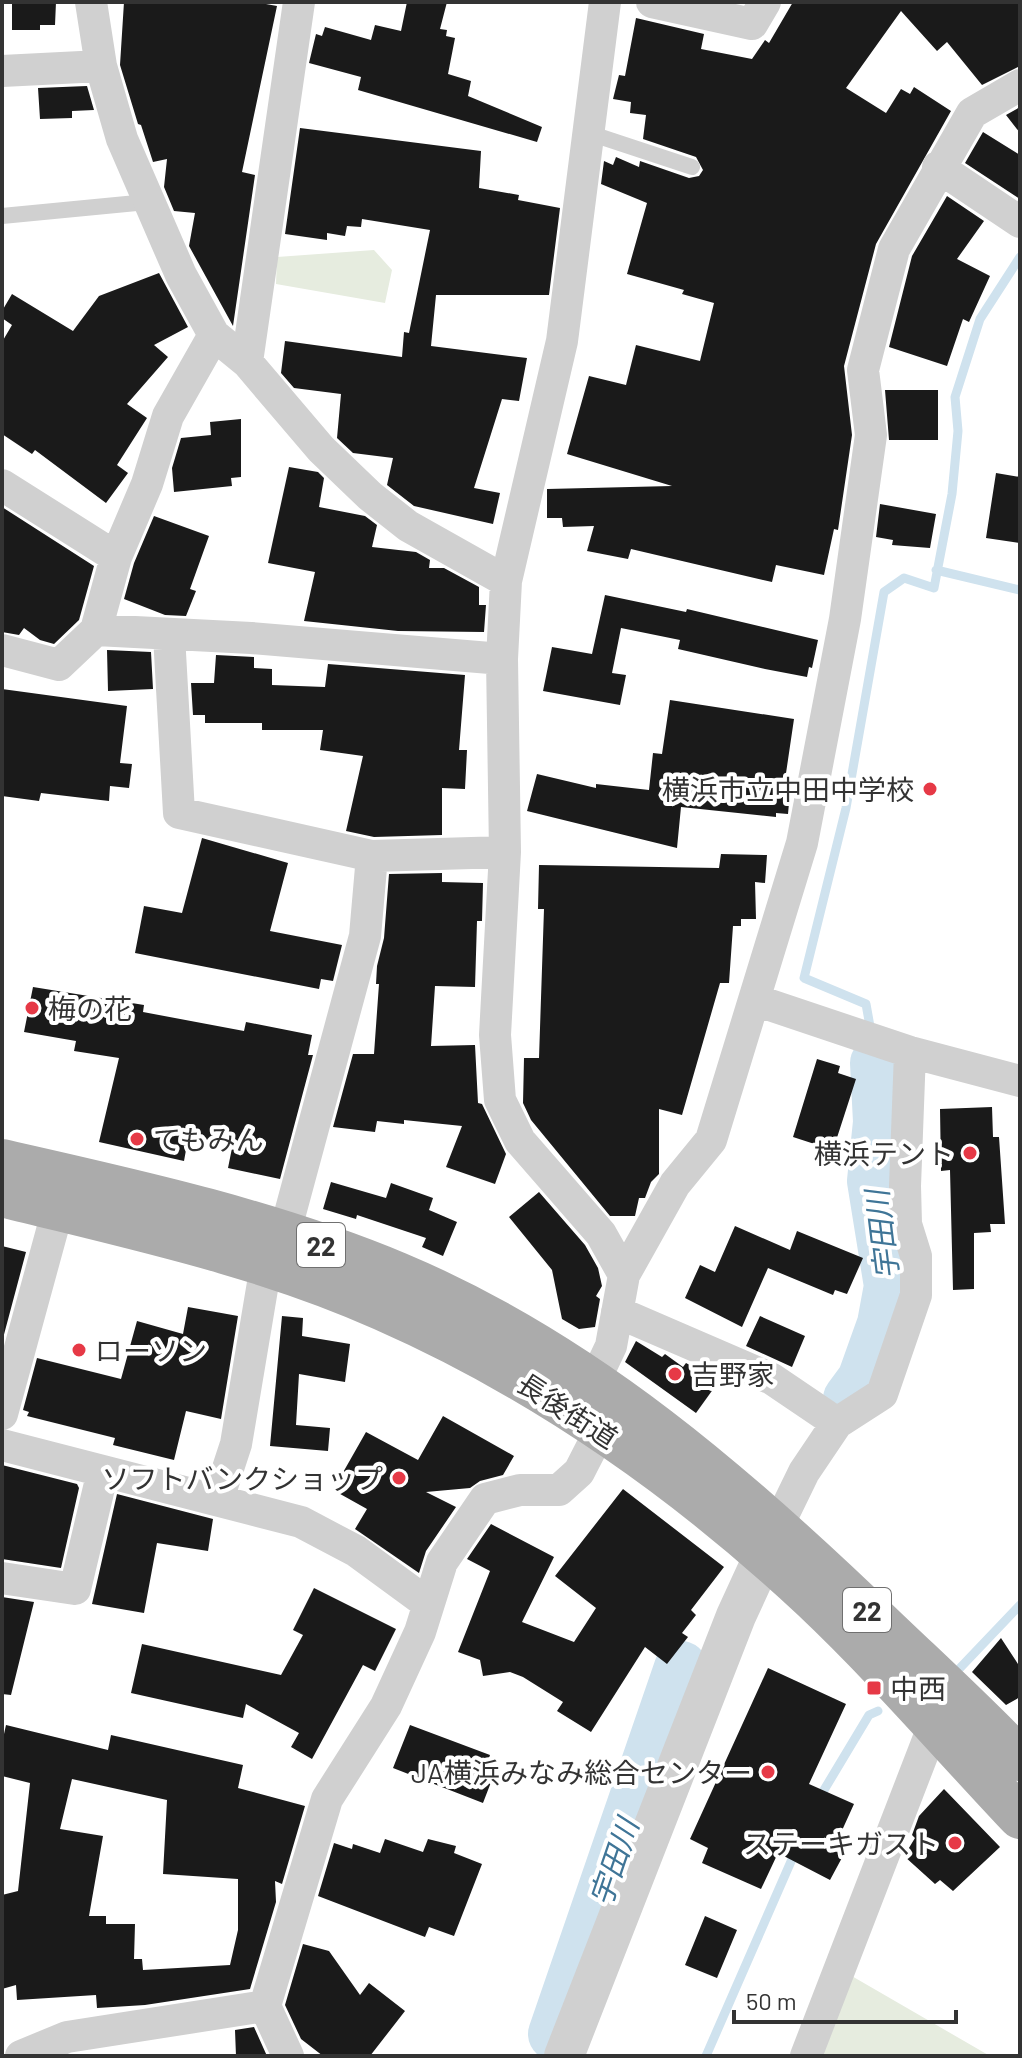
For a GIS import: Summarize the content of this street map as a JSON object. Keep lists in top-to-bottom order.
{
  "streets": {
    "main road": ["22", "長後街道"]
  },
  "water": ["宇田川"],
  "places": {
    "other": [
      "横浜市立中田中学校",
      "梅の花",
      "てもみん",
      "横浜テント",
      "ローソン",
      "吉野家",
      "ソフトバンクショップ",
      "JA横浜みなみ総合センター",
      "ステーキガスト"
    ],
    "transit": ["中西"]
  },
  "scale_bar": "50 m"
}
